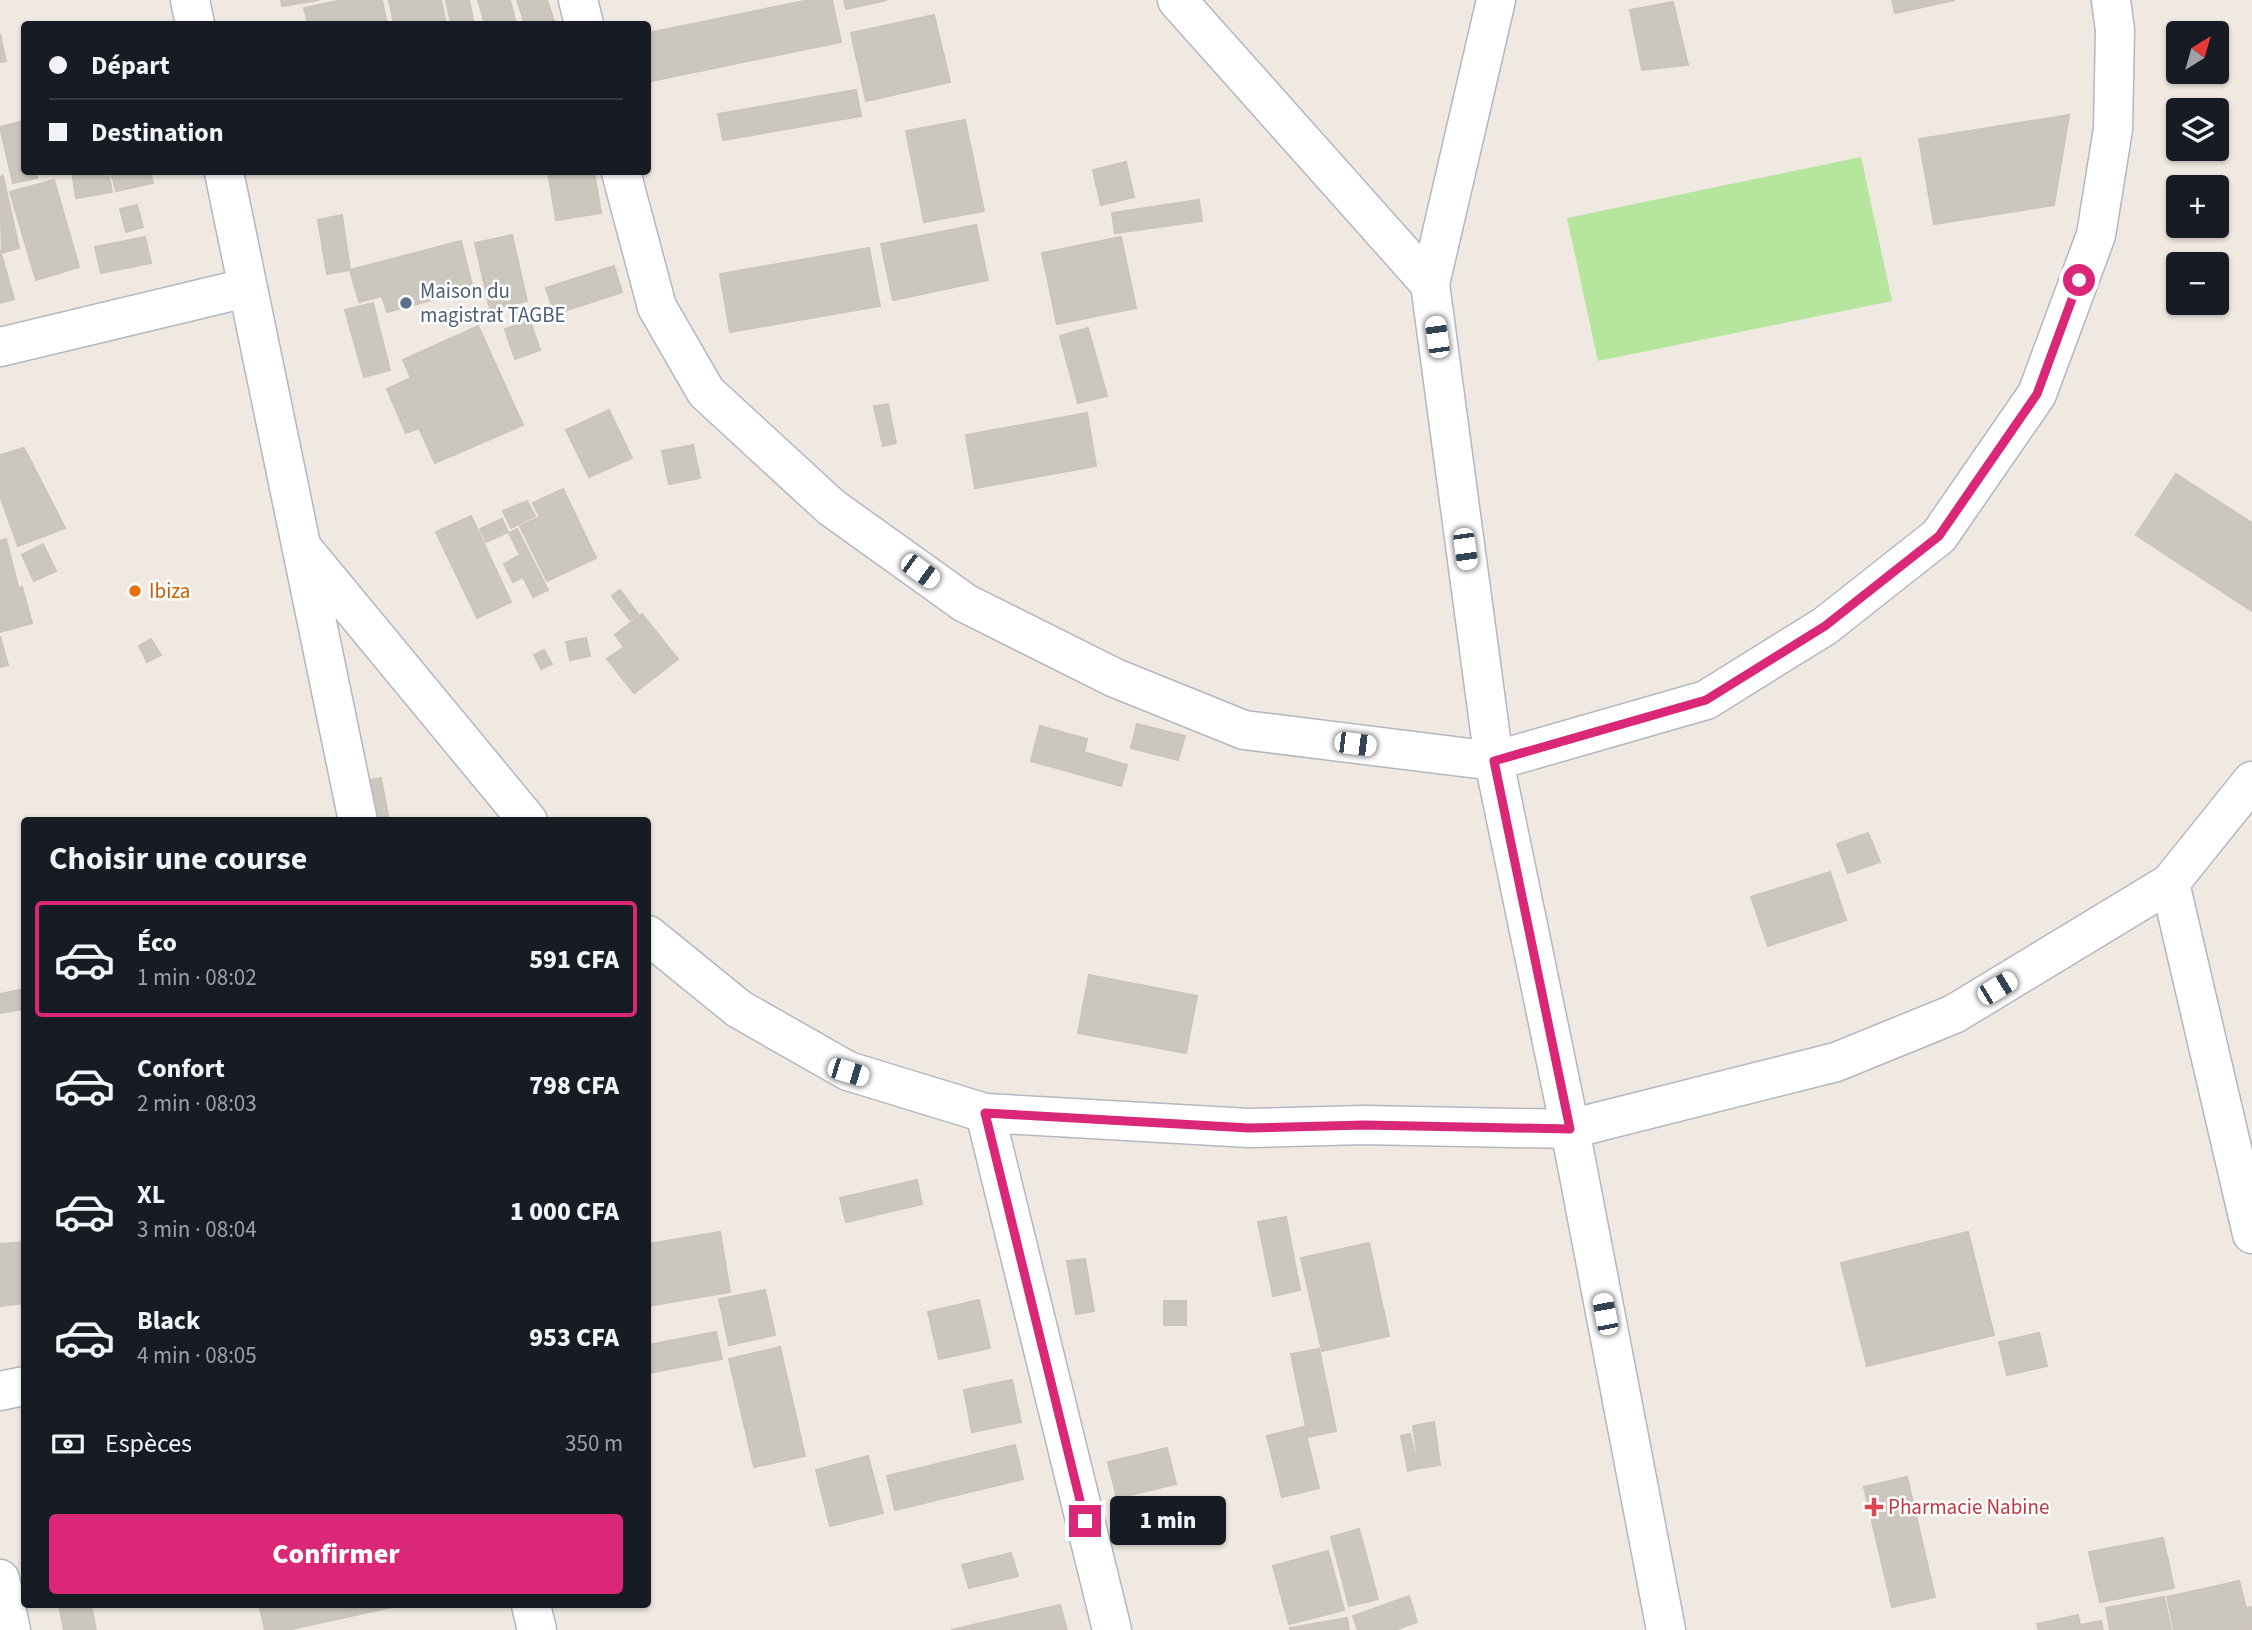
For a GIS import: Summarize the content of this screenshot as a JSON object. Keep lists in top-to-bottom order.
{
  "places": {
    "other": ["Maison du magistrat TAGBE", "Ibiza"],
    "health": ["Pharmacie Nabine"]
  },
  "north": "top right",
  "page": {
    "map_buttons": ["+", "−"],
    "banner": ["Départ", "Destination"],
    "heading": "Choisir une course",
    "list": [
      {
        "name": "Éco",
        "note": "1 min · 08:02",
        "value": "591 CFA"
      },
      {
        "name": "Confort",
        "note": "2 min · 08:03",
        "value": "798 CFA"
      },
      {
        "name": "XL",
        "note": "3 min · 08:04",
        "value": "1 000 CFA"
      },
      {
        "name": "Black",
        "note": "4 min · 08:05",
        "value": "953 CFA"
      }
    ],
    "pay": ["Espèces", "350 m"],
    "bubble": "1 min",
    "buttons": "Confirmer"
  }
}
